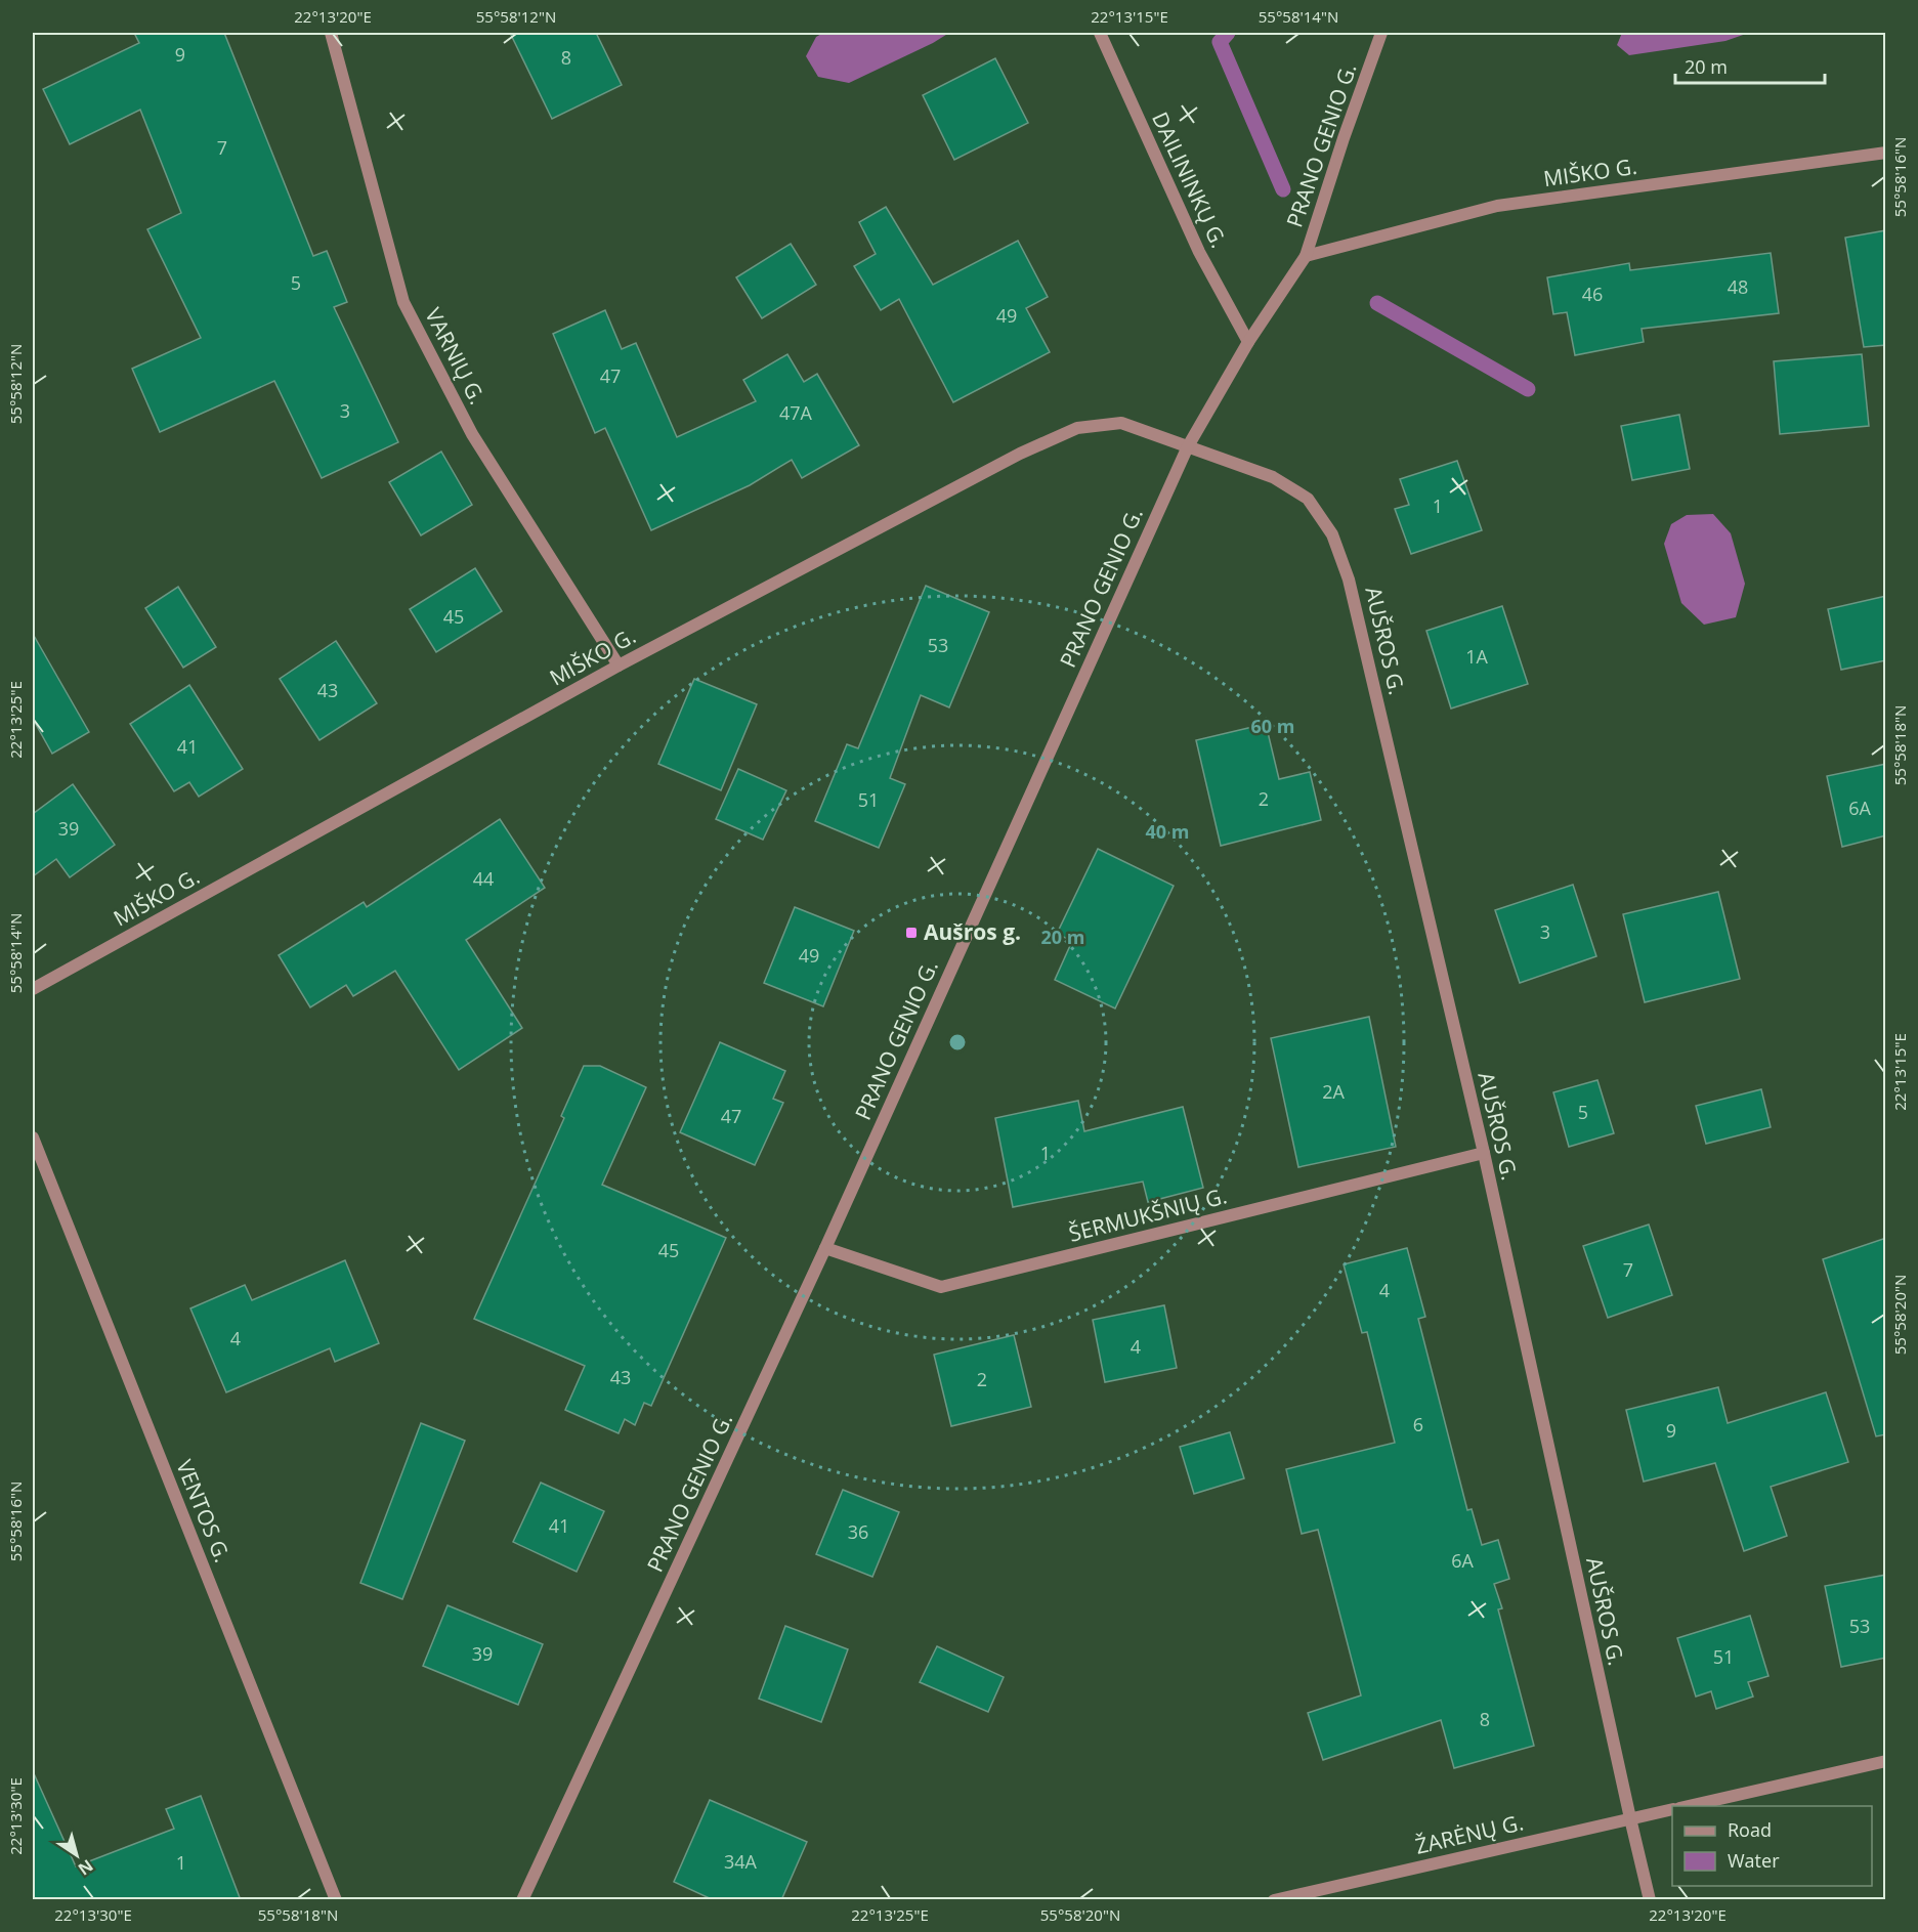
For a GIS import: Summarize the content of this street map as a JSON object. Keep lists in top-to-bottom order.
{
  "streets": {
    "street": [
      "PRANO GENIO G.",
      "MIŠKO G.",
      "DAILININKŲ G.",
      "VARNIŲ G.",
      "AUŠROS G.",
      "ŠERMUKŠNIŲ G.",
      "VENTOS G.",
      "ŽARĖNŲ G."
    ]
  },
  "crossings": [
    ["PRANO GENIO G.", "MIŠKO G."],
    ["PRANO GENIO G.", "DAILININKŲ G."],
    ["PRANO GENIO G.", "AUŠROS G."],
    ["PRANO GENIO G.", "ŠERMUKŠNIŲ G."],
    ["MIŠKO G.", "VARNIŲ G."],
    ["MIŠKO G.", "AUŠROS G."],
    ["AUŠROS G.", "ŠERMUKŠNIŲ G."],
    ["AUŠROS G.", "ŽARĖNŲ G."]
  ],
  "places": {
    "transit": ["Aušros g."]
  },
  "house_numbers": [
    "9",
    "8",
    "7",
    "5",
    "48",
    "46",
    "49",
    "47",
    "3",
    "47A",
    "1",
    "45",
    "53",
    "1A",
    "43",
    "41",
    "2",
    "51",
    "6A",
    "39",
    "44",
    "3",
    "49",
    "2A",
    "5",
    "47",
    "1",
    "45",
    "7",
    "4",
    "4",
    "4",
    "43",
    "2",
    "6",
    "9",
    "41",
    "36",
    "6A",
    "53",
    "39",
    "51",
    "8",
    "34A",
    "1"
  ],
  "legend": ["Road", "Water"],
  "scale_bar": "20 m",
  "north": "bottom right",
  "coordinates": [
    "22°13'20\"E",
    "55°58'12\"N",
    "22°13'15\"E",
    "55°58'14\"N",
    "55°58'16\"N",
    "22°13'25\"E",
    "55°58'18\"N",
    "55°58'20\"N",
    "22°13'30\"E"
  ],
  "rings": ["60 m", "40 m", "20 m"]
}
